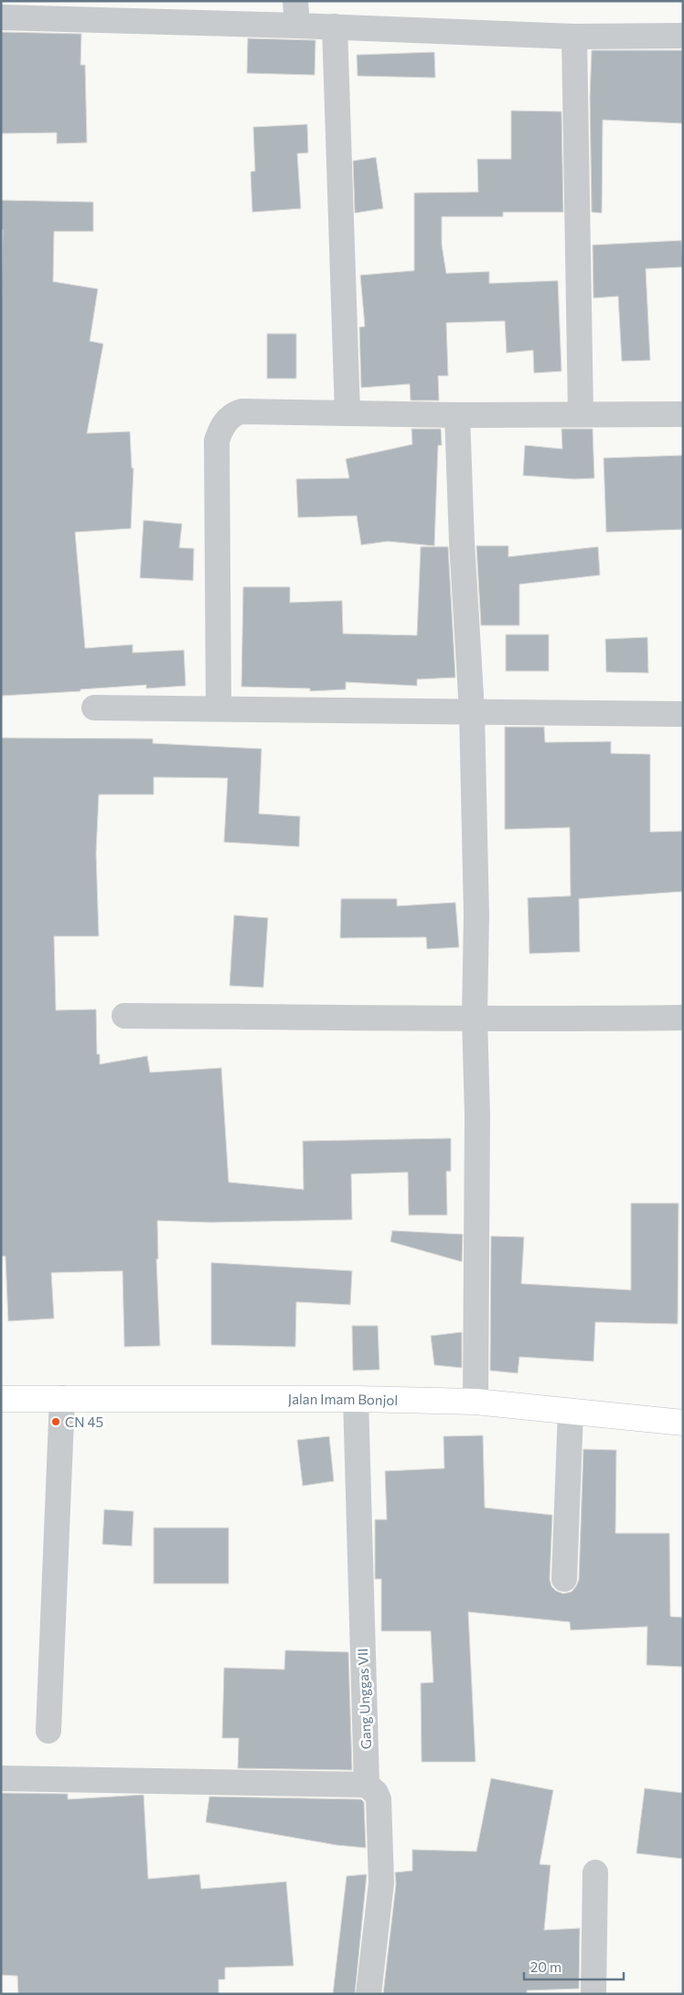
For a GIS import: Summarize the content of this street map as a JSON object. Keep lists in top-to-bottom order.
{
  "streets": {
    "main road": ["Jalan Imam Bonjol"],
    "street": ["Gang Unggas VII"]
  },
  "crossings": [
    ["Jalan Imam Bonjol", "Gang Unggas VII"]
  ],
  "places": ["CN 45"],
  "scale_bar": "20 m"
}
